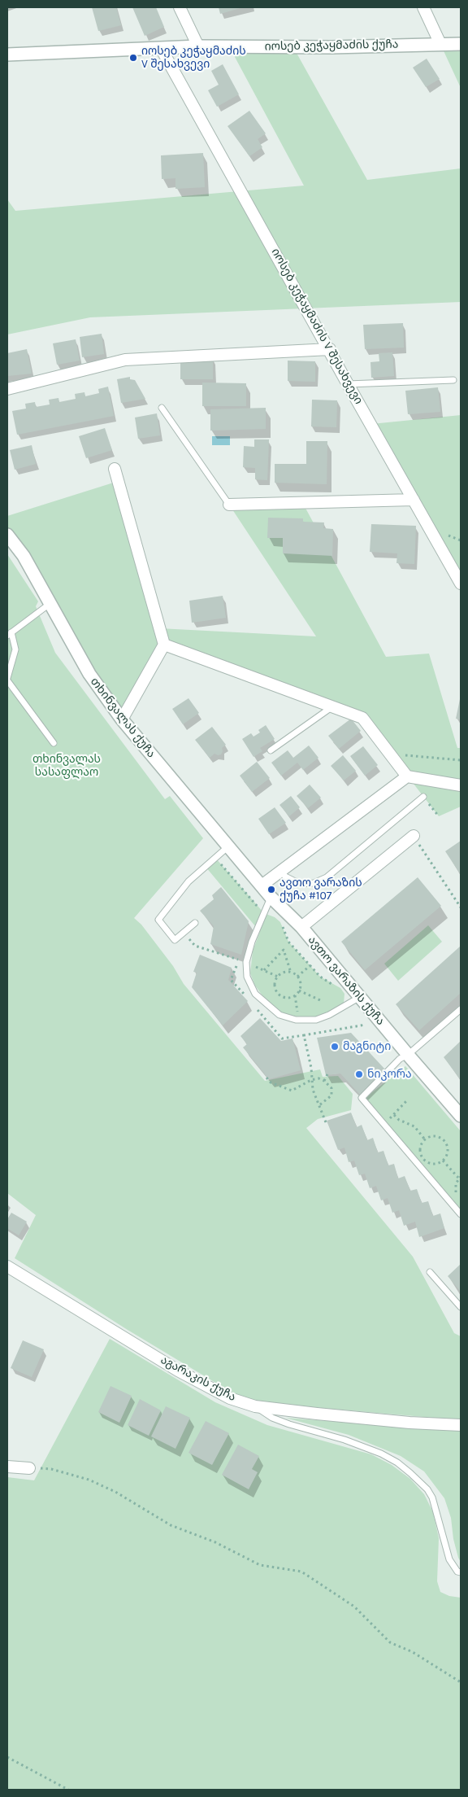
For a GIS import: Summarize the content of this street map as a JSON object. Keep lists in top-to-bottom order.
{
  "streets": {
    "street": [
      "იოსებ კეჭაყმაძის ქუჩა",
      "იოსებ კეჭაყმაძის V შესახვევი",
      "თხინვალას ქუჩა",
      "ავთო ვარაზის ქუჩა",
      "აგარაკის ქუჩა"
    ]
  },
  "crossings": [
    ["იოსებ კეჭაყმაძის ქუჩა", "იოსებ კეჭაყმაძის V შესახვევი"],
    ["თხინვალას ქუჩა", "ავთო ვარაზის ქუჩა"]
  ],
  "parks": ["თხინვალას სასაფლაო"],
  "places": [
    "იოსებ კეჭაყმაძის V შესახვევი",
    "ავთო ვარაზის ქუჩა #107",
    "მაგნიტი",
    "ნიკორა"
  ]
}
